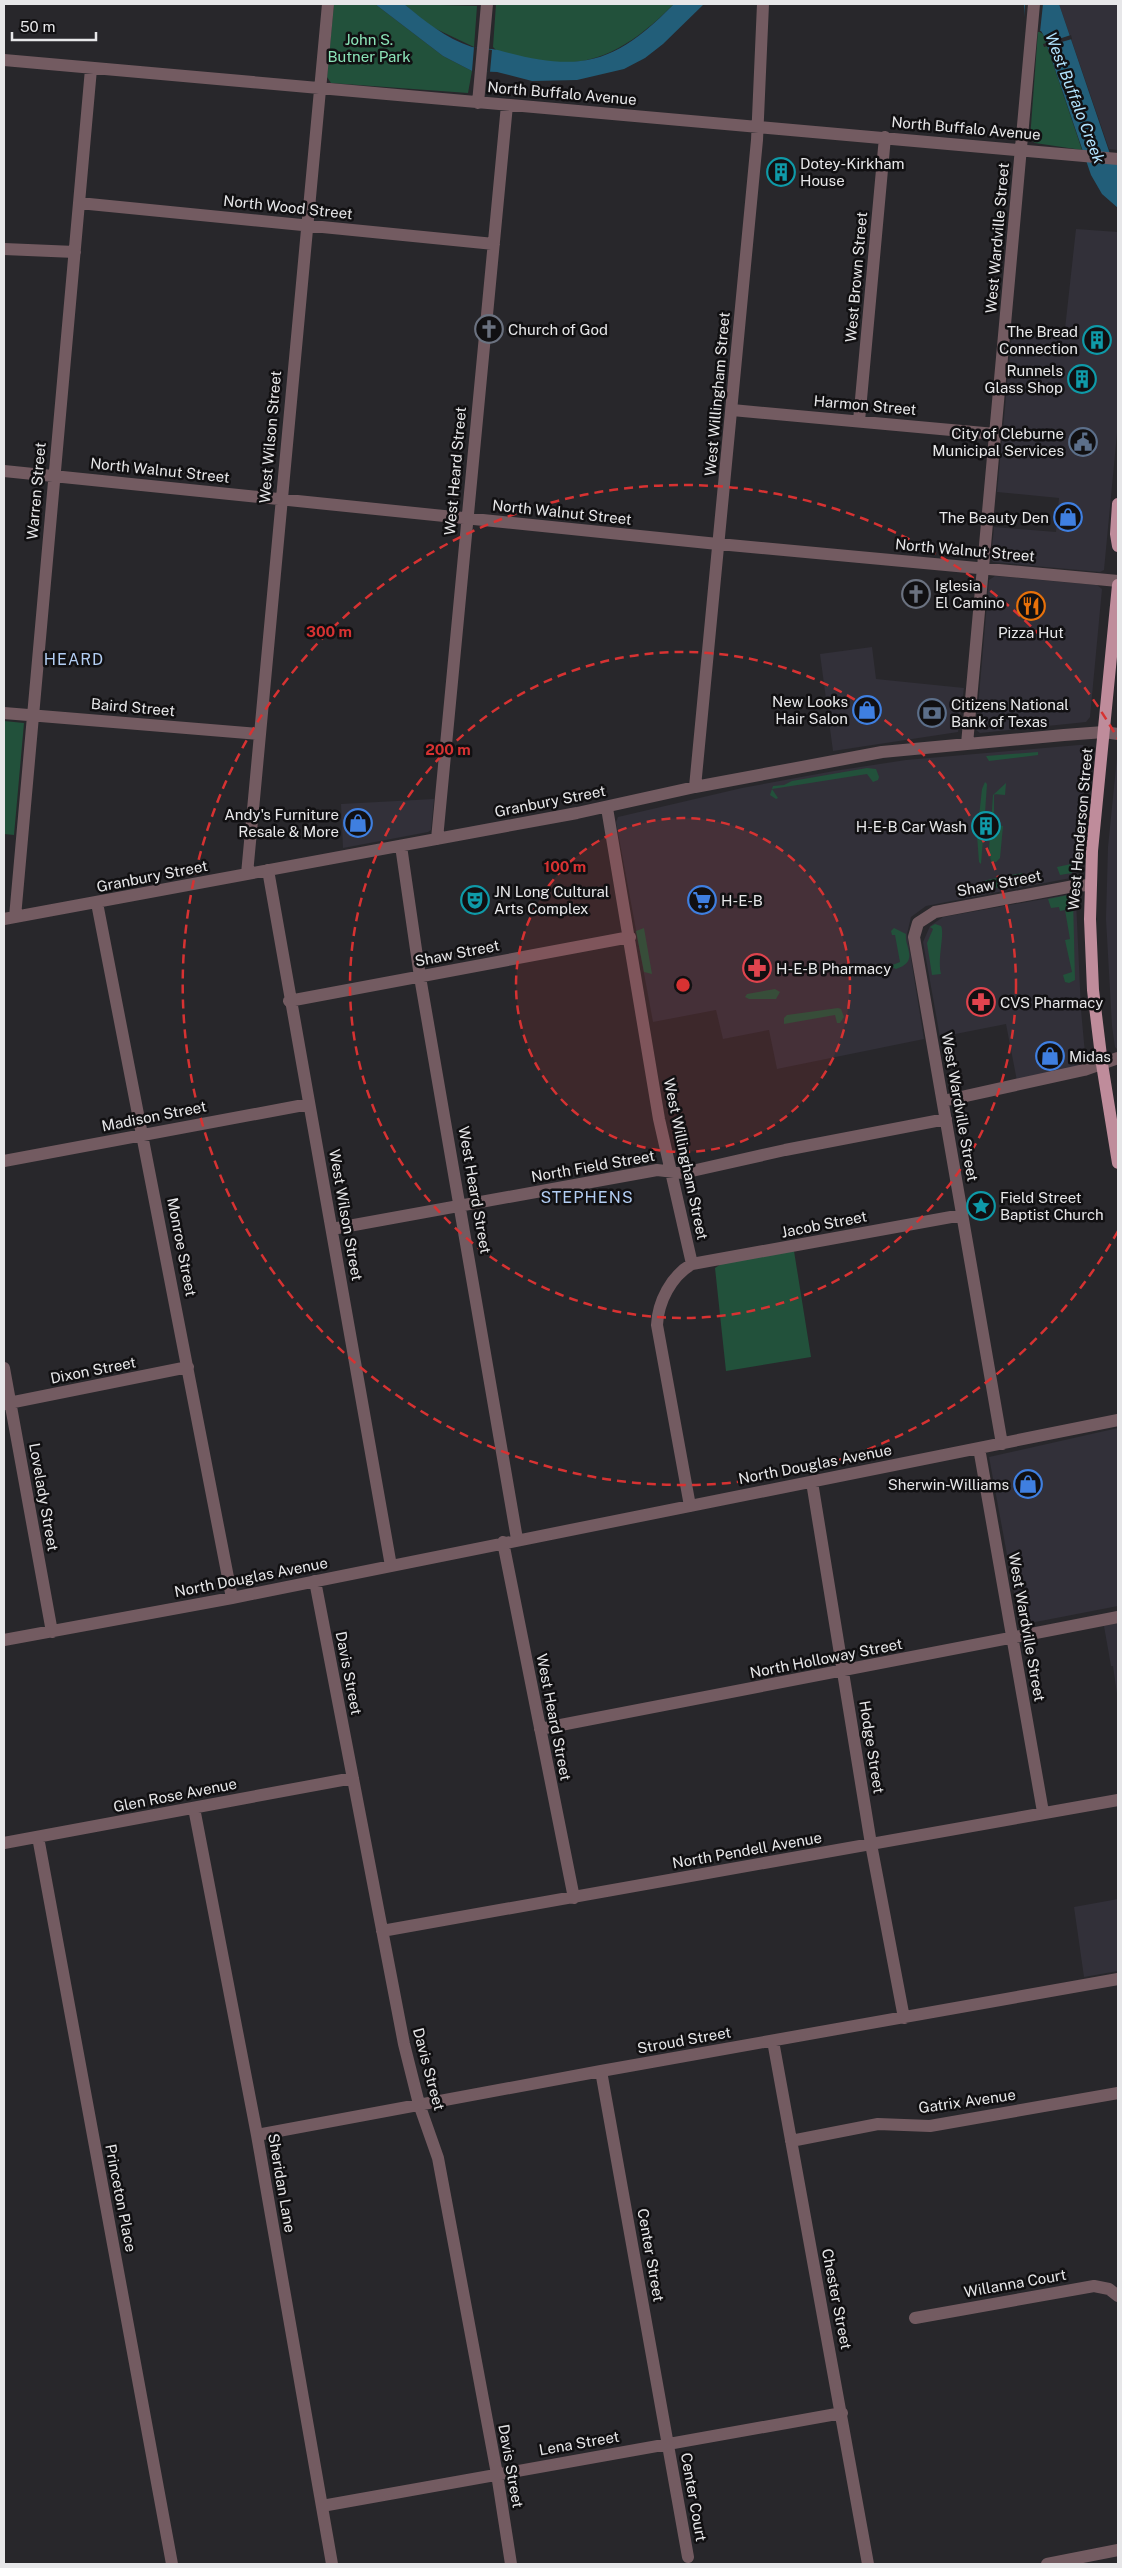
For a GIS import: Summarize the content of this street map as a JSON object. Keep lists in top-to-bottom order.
{
  "streets": {
    "main road": ["West Henderson Street"],
    "street": [
      "North Buffalo Avenue",
      "North Wood Street",
      "West Wardville Street",
      "West Brown Street",
      "West Willingham Street",
      "Harmon Street",
      "West Wilson Street",
      "North Walnut Street",
      "West Heard Street",
      "Warren Street",
      "Baird Street",
      "Granbury Street",
      "Shaw Street",
      "Madison Street",
      "North Field Street",
      "Jacob Street",
      "Monroe Street",
      "Dixon Street",
      "North Douglas Avenue",
      "Lovelady Street",
      "North Holloway Street",
      "Davis Street",
      "Hodge Street",
      "Glen Rose Avenue",
      "North Pendell Avenue",
      "Stroud Street",
      "Gatrix Avenue",
      "Sheridan Lane",
      "Princeton Place",
      "Center Street",
      "Willanna Court",
      "Chester Street",
      "Lena Street",
      "Center Court"
    ]
  },
  "crossings": [
    ["North Buffalo Avenue", "West Wardville Street"],
    ["North Buffalo Avenue", "West Brown Street"],
    ["North Buffalo Avenue", "West Willingham Street"],
    ["North Buffalo Avenue", "West Wilson Street"],
    ["North Buffalo Avenue", "West Heard Street"],
    ["North Buffalo Avenue", "Warren Street"],
    ["North Wood Street", "West Wilson Street"],
    ["North Wood Street", "West Heard Street"],
    ["North Wood Street", "Warren Street"],
    ["West Wardville Street", "Harmon Street"],
    ["West Wardville Street", "North Walnut Street"],
    ["West Wardville Street", "Granbury Street"],
    ["West Wardville Street", "Shaw Street"],
    ["West Wardville Street", "North Field Street"],
    ["West Wardville Street", "Jacob Street"],
    ["West Wardville Street", "North Douglas Avenue"],
    ["West Wardville Street", "North Holloway Street"],
    ["West Wardville Street", "North Pendell Avenue"],
    ["West Brown Street", "Harmon Street"],
    ["West Willingham Street", "Harmon Street"],
    ["West Willingham Street", "North Walnut Street"],
    ["West Willingham Street", "Granbury Street"],
    ["West Willingham Street", "Shaw Street"],
    ["West Willingham Street", "North Field Street"],
    ["West Willingham Street", "Jacob Street"],
    ["West Wilson Street", "North Walnut Street"],
    ["West Wilson Street", "Baird Street"],
    ["West Wilson Street", "Granbury Street"],
    ["West Wilson Street", "Shaw Street"],
    ["West Wilson Street", "Madison Street"],
    ["West Wilson Street", "North Field Street"],
    ["West Wilson Street", "North Douglas Avenue"],
    ["North Walnut Street", "West Heard Street"],
    ["North Walnut Street", "Warren Street"],
    ["West Heard Street", "Granbury Street"],
    ["West Heard Street", "Shaw Street"],
    ["West Heard Street", "North Field Street"],
    ["West Heard Street", "North Douglas Avenue"],
    ["West Heard Street", "North Holloway Street"],
    ["West Heard Street", "North Pendell Avenue"],
    ["Warren Street", "Baird Street"],
    ["Warren Street", "Granbury Street"],
    ["Granbury Street", "West Henderson Street"],
    ["Granbury Street", "Monroe Street"],
    ["West Henderson Street", "Shaw Street"],
    ["Madison Street", "Monroe Street"],
    ["Monroe Street", "Dixon Street"],
    ["Monroe Street", "North Douglas Avenue"],
    ["Dixon Street", "Lovelady Street"],
    ["North Douglas Avenue", "Lovelady Street"],
    ["North Douglas Avenue", "Davis Street"],
    ["North Douglas Avenue", "Hodge Street"],
    ["North Holloway Street", "Hodge Street"],
    ["Davis Street", "Glen Rose Avenue"],
    ["Davis Street", "North Pendell Avenue"],
    ["Davis Street", "Stroud Street"],
    ["Davis Street", "Lena Street"],
    ["Hodge Street", "North Pendell Avenue"],
    ["Hodge Street", "Stroud Street"],
    ["Glen Rose Avenue", "Sheridan Lane"],
    ["Glen Rose Avenue", "Princeton Place"],
    ["Stroud Street", "Sheridan Lane"],
    ["Stroud Street", "Center Street"],
    ["Stroud Street", "Chester Street"],
    ["Gatrix Avenue", "Chester Street"],
    ["Sheridan Lane", "Lena Street"],
    ["Center Street", "Lena Street"],
    ["Center Street", "Center Court"],
    ["Chester Street", "Lena Street"],
    ["Lena Street", "Center Court"]
  ],
  "districts": ["HEARD", "STEPHENS"],
  "water": ["West Buffalo Creek"],
  "parks": ["John S. Butner Park"],
  "places": {
    "building": [
      "Dotey-Kirkham House",
      "The Bread Connection",
      "Runnels Glass Shop",
      "H-E-B Car Wash"
    ],
    "church": ["Church of God", "Iglesia El Camino"],
    "public building": ["City of Cleburne Municipal Services"],
    "shop": [
      "The Beauty Den",
      "New Looks Hair Salon",
      "Andy's Furniture Resale & More",
      "Midas",
      "Sherwin-Williams"
    ],
    "restaurant": ["Pizza Hut"],
    "bank": ["Citizens National Bank of Texas"],
    "theatre": ["JN Long Cultural Arts Complex"],
    "supermarket": ["H-E-B"],
    "pharmacy": ["H-E-B Pharmacy", "CVS Pharmacy"],
    "place": ["Field Street Baptist Church"]
  },
  "scale_bar": "50 m",
  "rings": ["300 m", "200 m", "100 m"]
}
